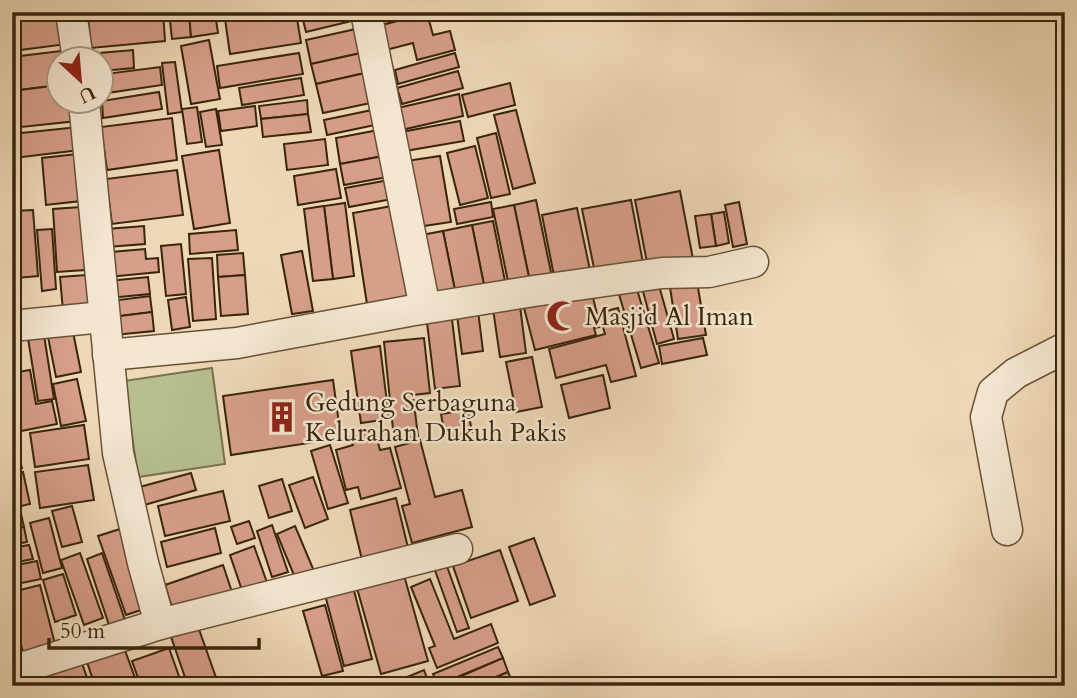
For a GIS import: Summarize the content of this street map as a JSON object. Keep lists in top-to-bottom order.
{
  "places": {
    "mosque": ["Masjid Al Iman"],
    "building": ["Gedung Serbaguna Kelurahan Dukuh Pakis"]
  },
  "scale_bar": "50 m",
  "north": "bottom right"
}
